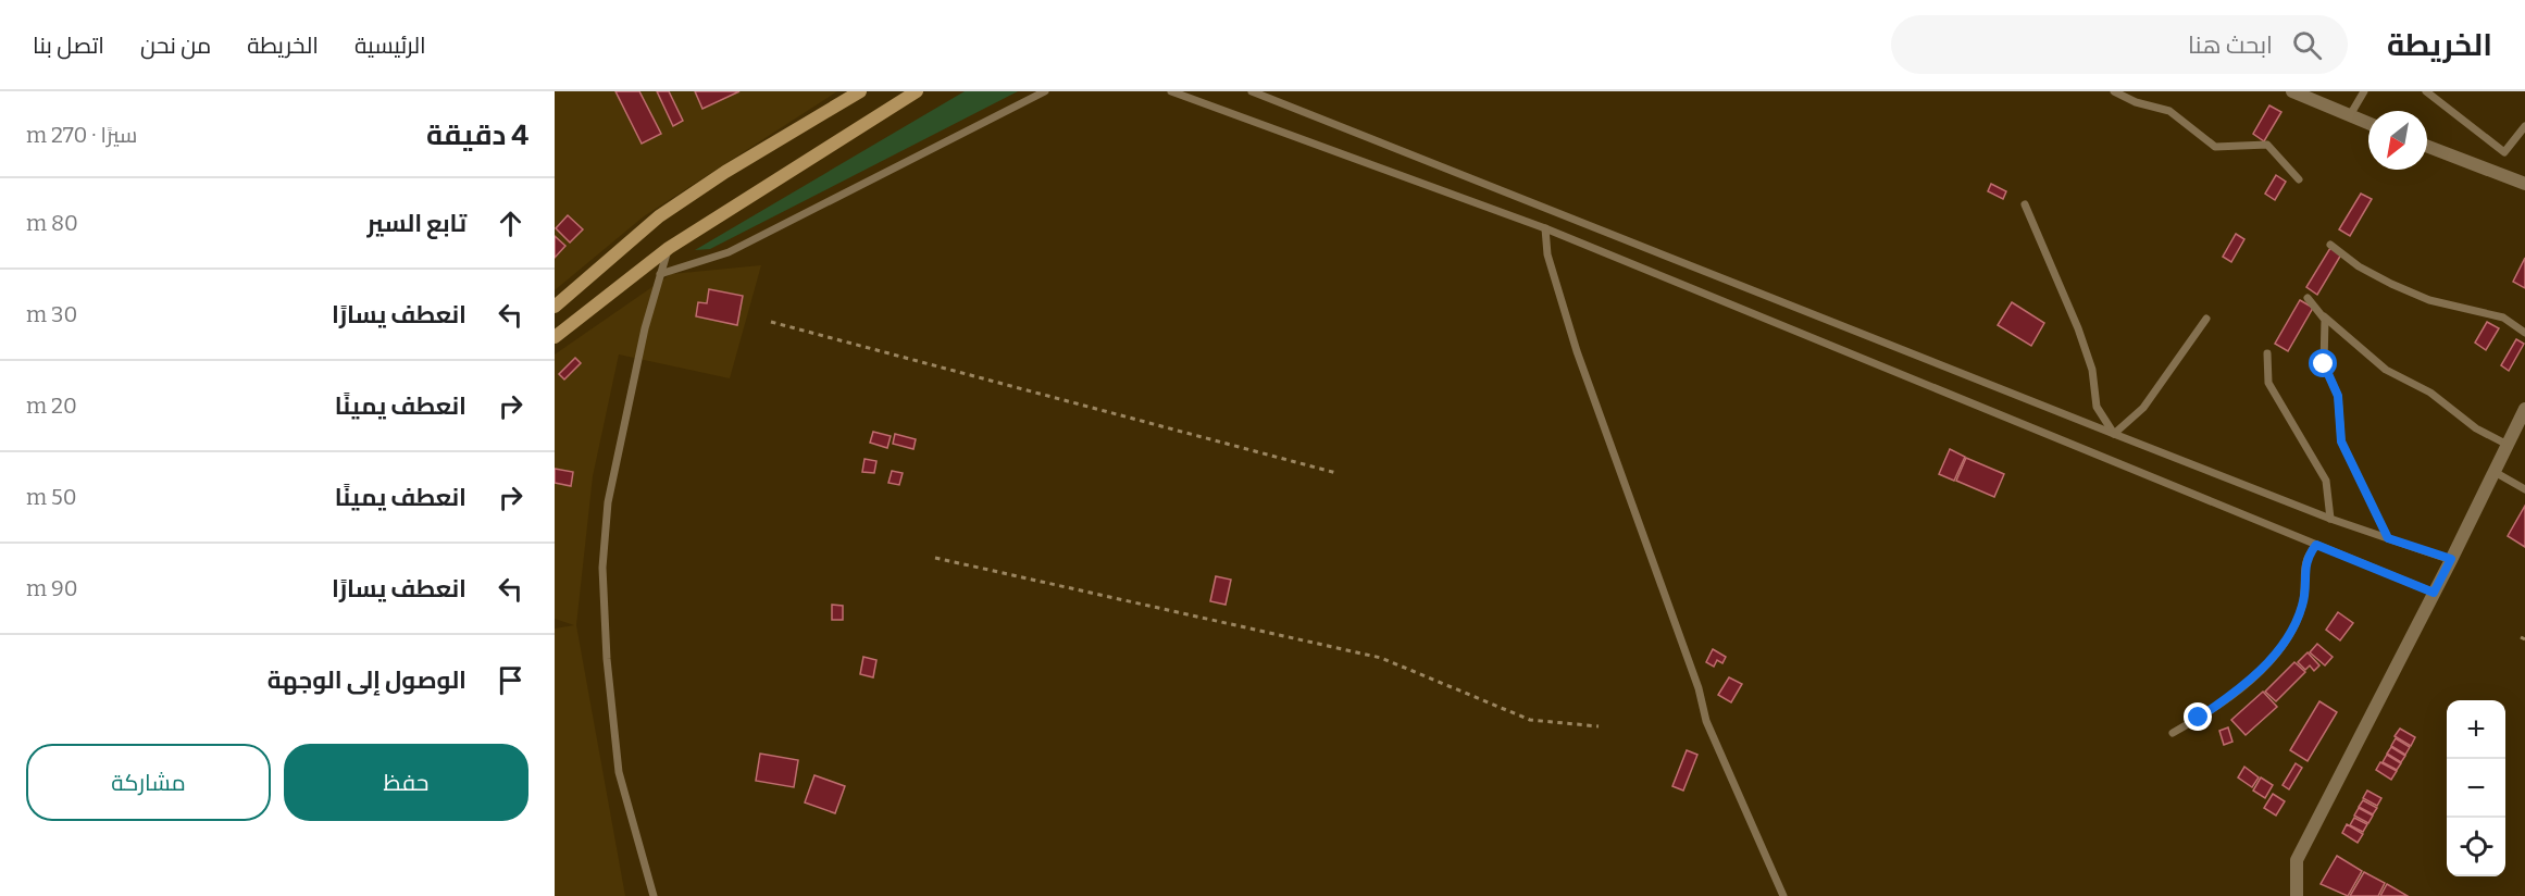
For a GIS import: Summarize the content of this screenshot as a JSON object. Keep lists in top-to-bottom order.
{
  "north": "bottom left",
  "page": {
    "header": "الخريطة",
    "search": "ابحث هنا",
    "nav": [
      "الرئيسية",
      "الخريطة",
      "من نحن",
      "اتصل بنا"
    ],
    "heading": ["4 دقيقة", "سيرًا · 270 m"],
    "list": [
      ["تابع السير", "80 m"],
      ["انعطف يسارًا", "30 m"],
      ["انعطف يمينًا", "20 m"],
      ["انعطف يمينًا", "50 m"],
      ["انعطف يسارًا", "90 m"],
      "الوصول إلى الوجهة"
    ],
    "map_buttons": ["+", "−"],
    "buttons": ["حفظ", "مشاركة"]
  }
}
